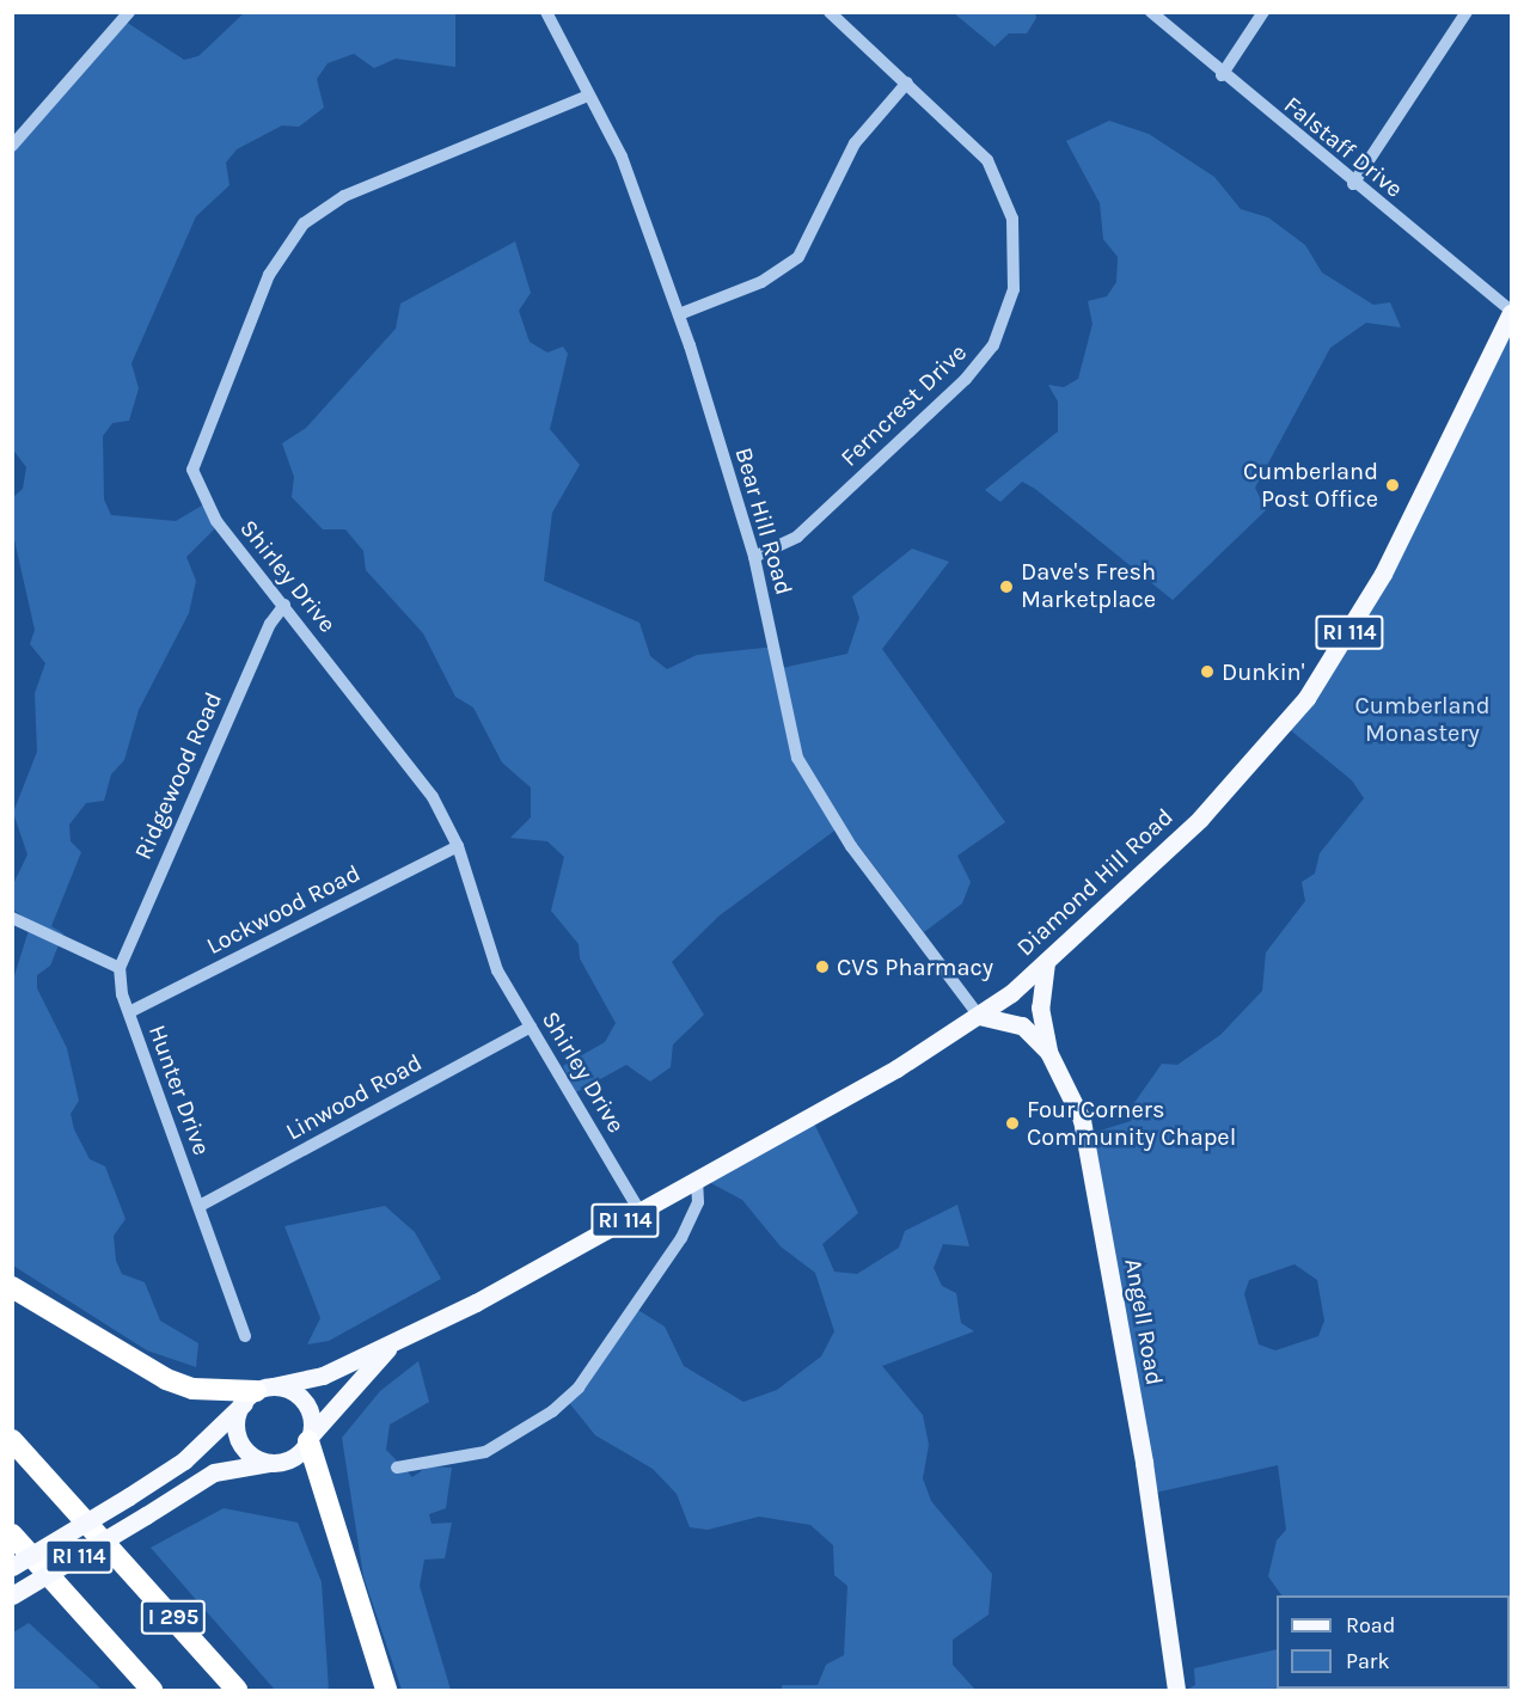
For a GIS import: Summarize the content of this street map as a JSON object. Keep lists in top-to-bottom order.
{
  "streets": {
    "highway": ["I 295"],
    "main road": ["RI 114", "Diamond Hill Road", "Angell Road"],
    "street": [
      "Falstaff Drive",
      "Ferncrest Drive",
      "Bear Hill Road",
      "Shirley Drive",
      "Ridgewood Road",
      "Lockwood Road",
      "Hunter Drive",
      "Linwood Road"
    ]
  },
  "crossings": [
    ["Falstaff Drive", "Diamond Hill Road"],
    ["Ferncrest Drive", "Bear Hill Road"],
    ["Bear Hill Road", "Shirley Drive"],
    ["Bear Hill Road", "Diamond Hill Road"],
    ["Bear Hill Road", "Angell Road"],
    ["Shirley Drive", "Ridgewood Road"],
    ["Shirley Drive", "Diamond Hill Road"],
    ["Shirley Drive", "Lockwood Road"],
    ["Shirley Drive", "Linwood Road"],
    ["RI 114", "Diamond Hill Road"],
    ["Ridgewood Road", "Hunter Drive"],
    ["Diamond Hill Road", "Angell Road"],
    ["Lockwood Road", "Hunter Drive"],
    ["Hunter Drive", "Linwood Road"]
  ],
  "parks": ["Cumberland Monastery"],
  "places": [
    "Cumberland Post Office",
    "Dave's Fresh Marketplace",
    "Dunkin'",
    "CVS Pharmacy",
    "Four Corners Community Chapel"
  ],
  "legend": ["Road", "Park"]
}
